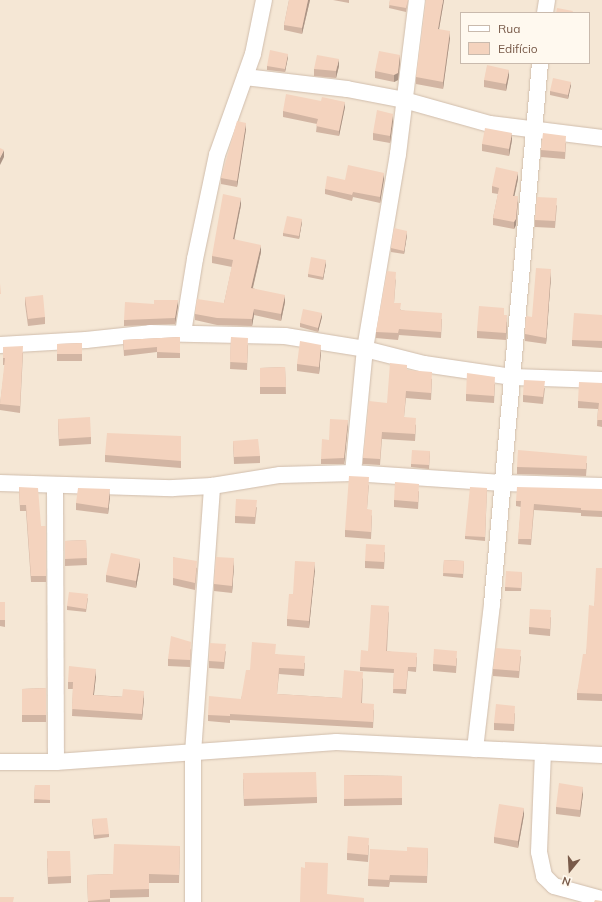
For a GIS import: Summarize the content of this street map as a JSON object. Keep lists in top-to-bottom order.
{
  "legend": ["Rua", "Edifício"],
  "north": "bottom"
}
